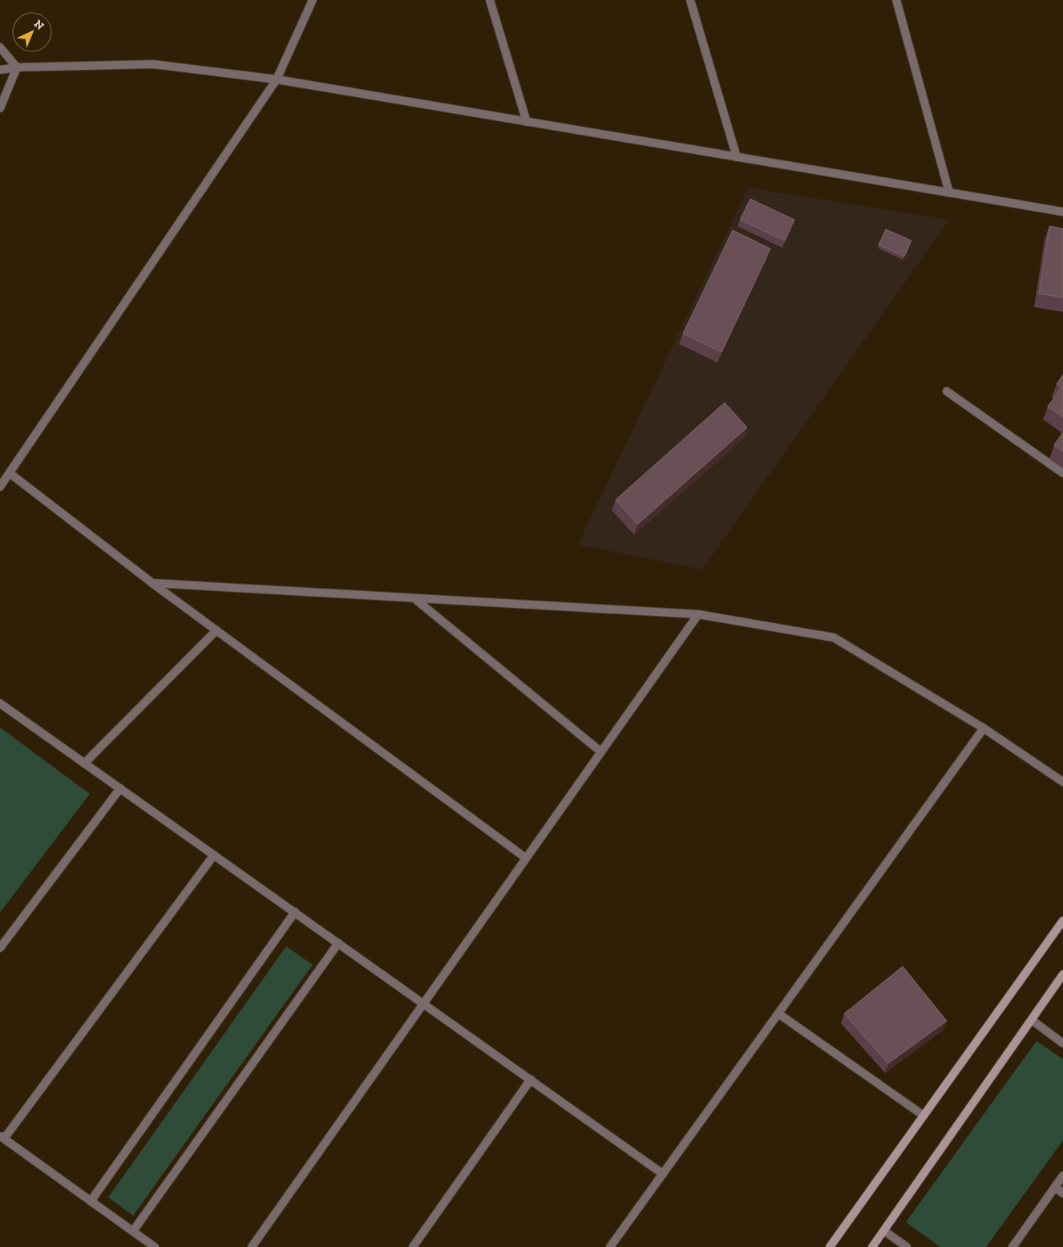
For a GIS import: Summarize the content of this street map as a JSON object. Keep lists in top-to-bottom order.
{
  "north": "top right"
}
